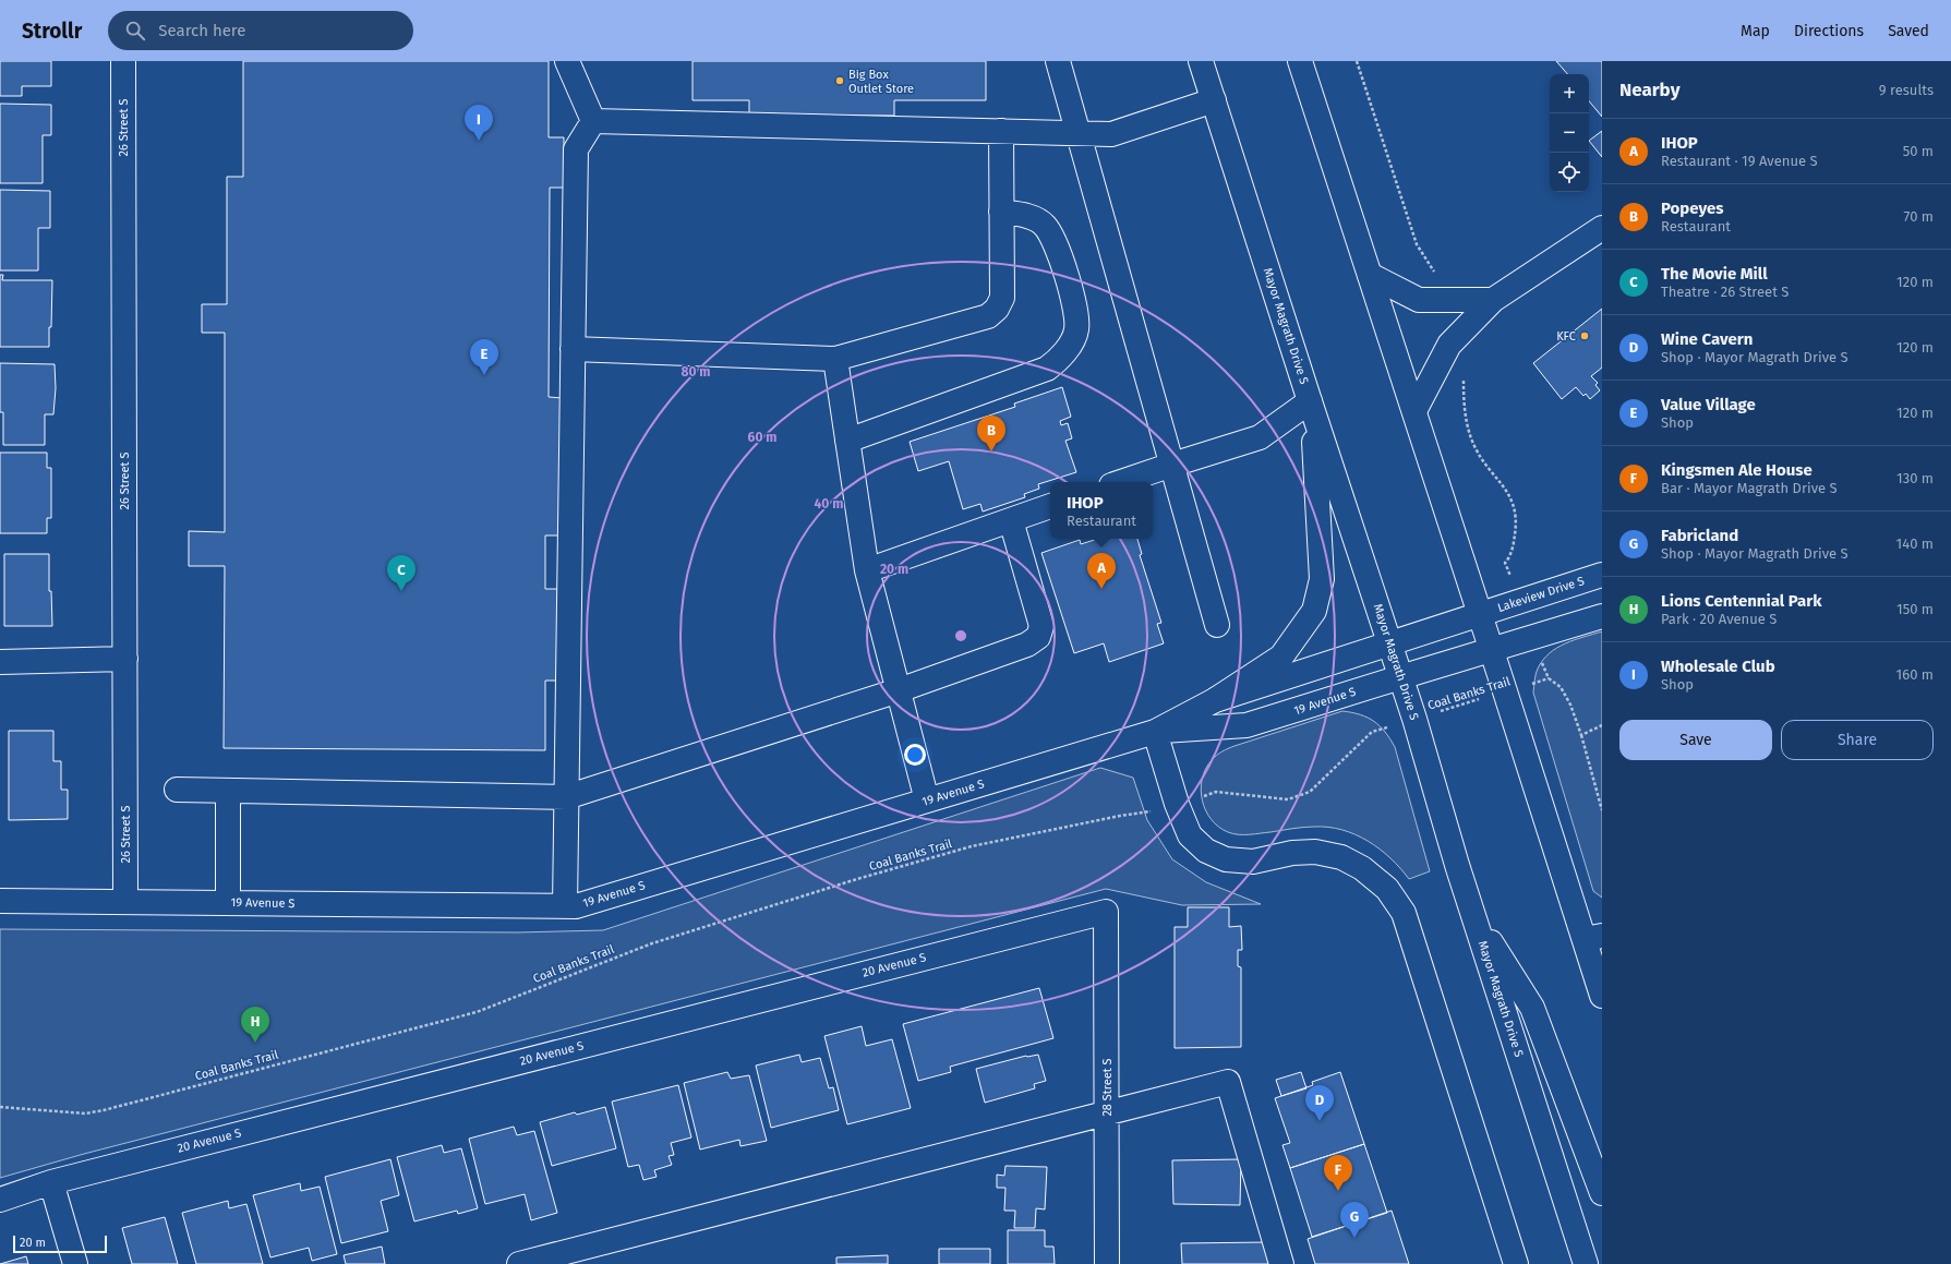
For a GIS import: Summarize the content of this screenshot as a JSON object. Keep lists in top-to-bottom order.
{
  "streets": {
    "street": [
      "26 Street S",
      "Mayor Magrath Drive S",
      "Lakeview Drive S",
      "19 Avenue S",
      "20 Avenue S",
      "28 Street S"
    ],
    "path": ["Coal Banks Trail"]
  },
  "crossings": [
    ["26 Street S", "19 Avenue S"],
    ["Mayor Magrath Drive S", "Coal Banks Trail"],
    ["Mayor Magrath Drive S", "19 Avenue S"],
    ["Lakeview Drive S", "19 Avenue S"],
    ["20 Avenue S", "28 Street S"]
  ],
  "places": ["Big Box Outlet Store", "KFC"],
  "scale_bar": "20 m",
  "page": {
    "header": "Strollr",
    "search": "Search here",
    "nav": ["Map", "Directions", "Saved"],
    "heading": ["Nearby", "9 results"],
    "map_buttons": ["+", "−"],
    "pins": [
      "I",
      "E",
      "B",
      "A",
      "C",
      "H",
      "D",
      "F",
      "G"
    ],
    "list": [
      {
        "mark": "A",
        "name": "IHOP",
        "note": "Restaurant · 19 Avenue S",
        "value": "50 m"
      },
      {
        "mark": "B",
        "name": "Popeyes",
        "note": "Restaurant",
        "value": "70 m"
      },
      {
        "mark": "C",
        "name": "The Movie Mill",
        "note": "Theatre · 26 Street S",
        "value": "120 m"
      },
      {
        "mark": "D",
        "name": "Wine Cavern",
        "note": "Shop · Mayor Magrath Drive S",
        "value": "120 m"
      },
      {
        "mark": "E",
        "name": "Value Village",
        "note": "Shop",
        "value": "120 m"
      },
      {
        "mark": "F",
        "name": "Kingsmen Ale House",
        "note": "Bar · Mayor Magrath Drive S",
        "value": "130 m"
      },
      {
        "mark": "G",
        "name": "Fabricland",
        "note": "Shop · Mayor Magrath Drive S",
        "value": "140 m"
      },
      {
        "mark": "H",
        "name": "Lions Centennial Park",
        "note": "Park · 20 Avenue S",
        "value": "150 m"
      },
      {
        "mark": "I",
        "name": "Wholesale Club",
        "note": "Shop",
        "value": "160 m"
      }
    ],
    "popup": ["IHOP", "Restaurant"],
    "buttons": ["Save", "Share"],
    "scale": "20 m"
  },
  "rings": [
    "80 m",
    "60 m",
    "40 m",
    "20 m"
  ]
}
